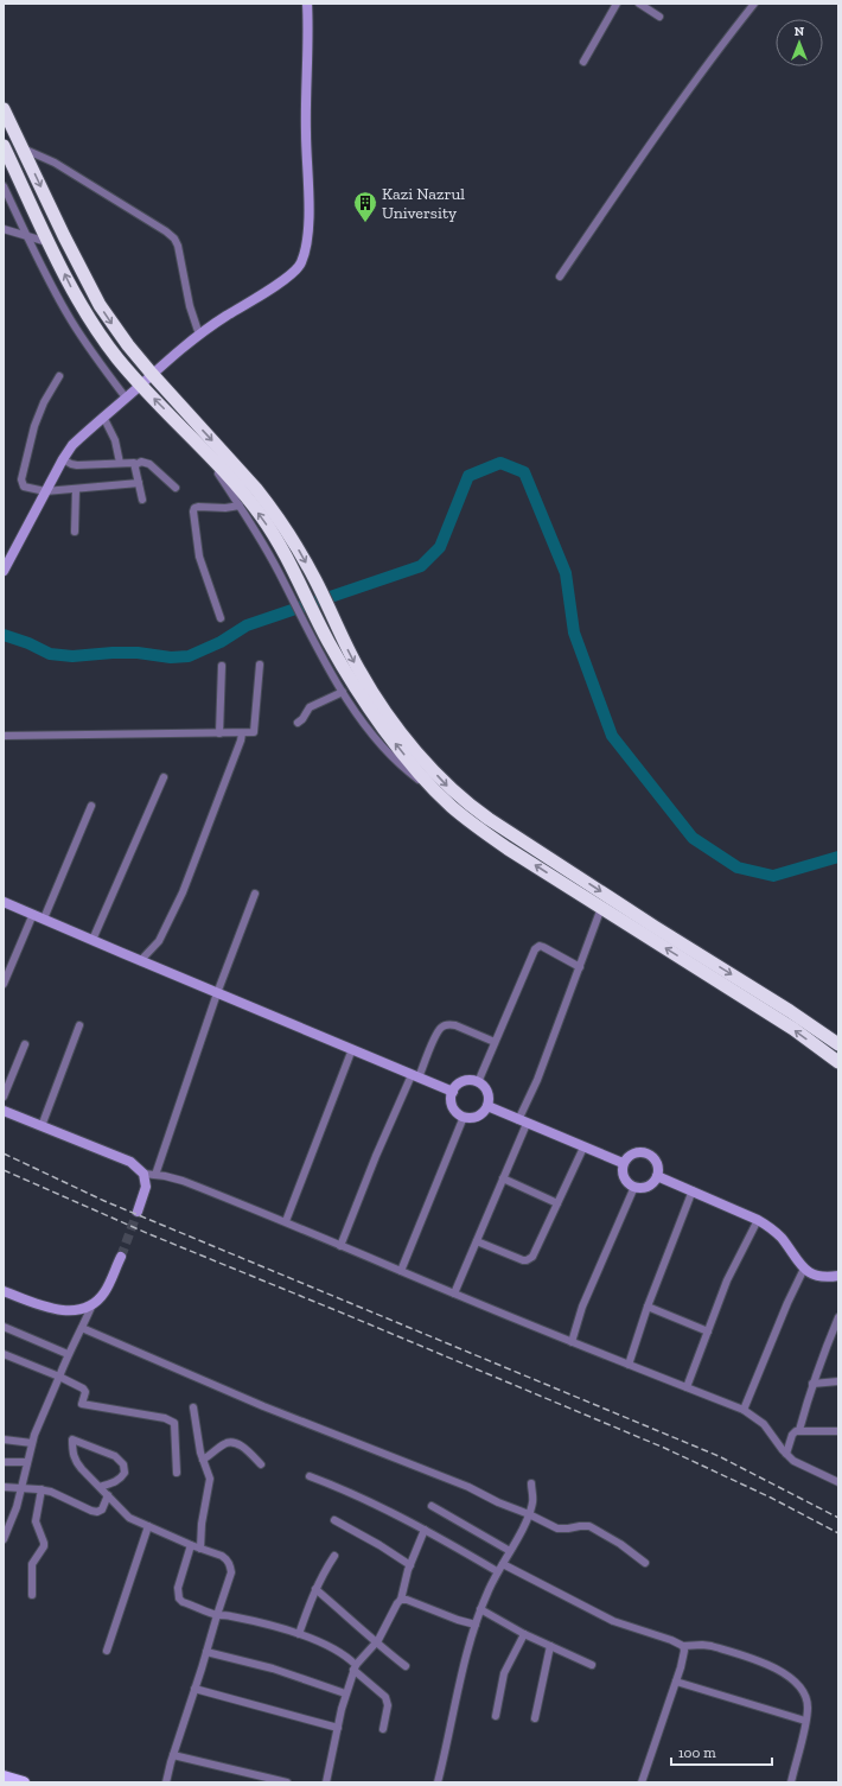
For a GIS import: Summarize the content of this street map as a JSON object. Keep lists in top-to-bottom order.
{
  "places": {
    "building": ["Kazi Nazrul University"]
  },
  "scale_bar": "100 m",
  "north": "top"
}
